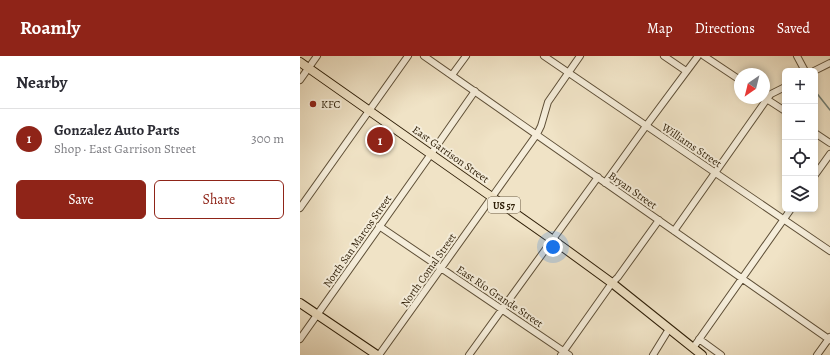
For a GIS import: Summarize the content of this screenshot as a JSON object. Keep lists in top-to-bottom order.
{
  "streets": {
    "main road": ["East Garrison Street", "US 57"],
    "street": [
      "Williams Street",
      "Bryan Street",
      "North San Marcos Street",
      "North Comal Street",
      "East Río Grande Street"
    ]
  },
  "crossings": [
    ["Williams Street", "North Comal Street"],
    ["East Garrison Street", "North San Marcos Street"],
    ["East Garrison Street", "North Comal Street"],
    ["Bryan Street", "North San Marcos Street"],
    ["Bryan Street", "North Comal Street"],
    ["North San Marcos Street", "East Río Grande Street"],
    ["North Comal Street", "East Río Grande Street"]
  ],
  "places": ["KFC"],
  "north": "bottom left",
  "page": {
    "header": "Roamly",
    "nav": ["Map", "Directions", "Saved"],
    "heading": "Nearby",
    "map_buttons": ["+", "−"],
    "list": [
      {
        "mark": "1",
        "name": "Gonzalez Auto Parts",
        "note": "Shop · East Garrison Street",
        "value": "300 m"
      }
    ],
    "pins": "1",
    "buttons": ["Save", "Share"]
  }
}
